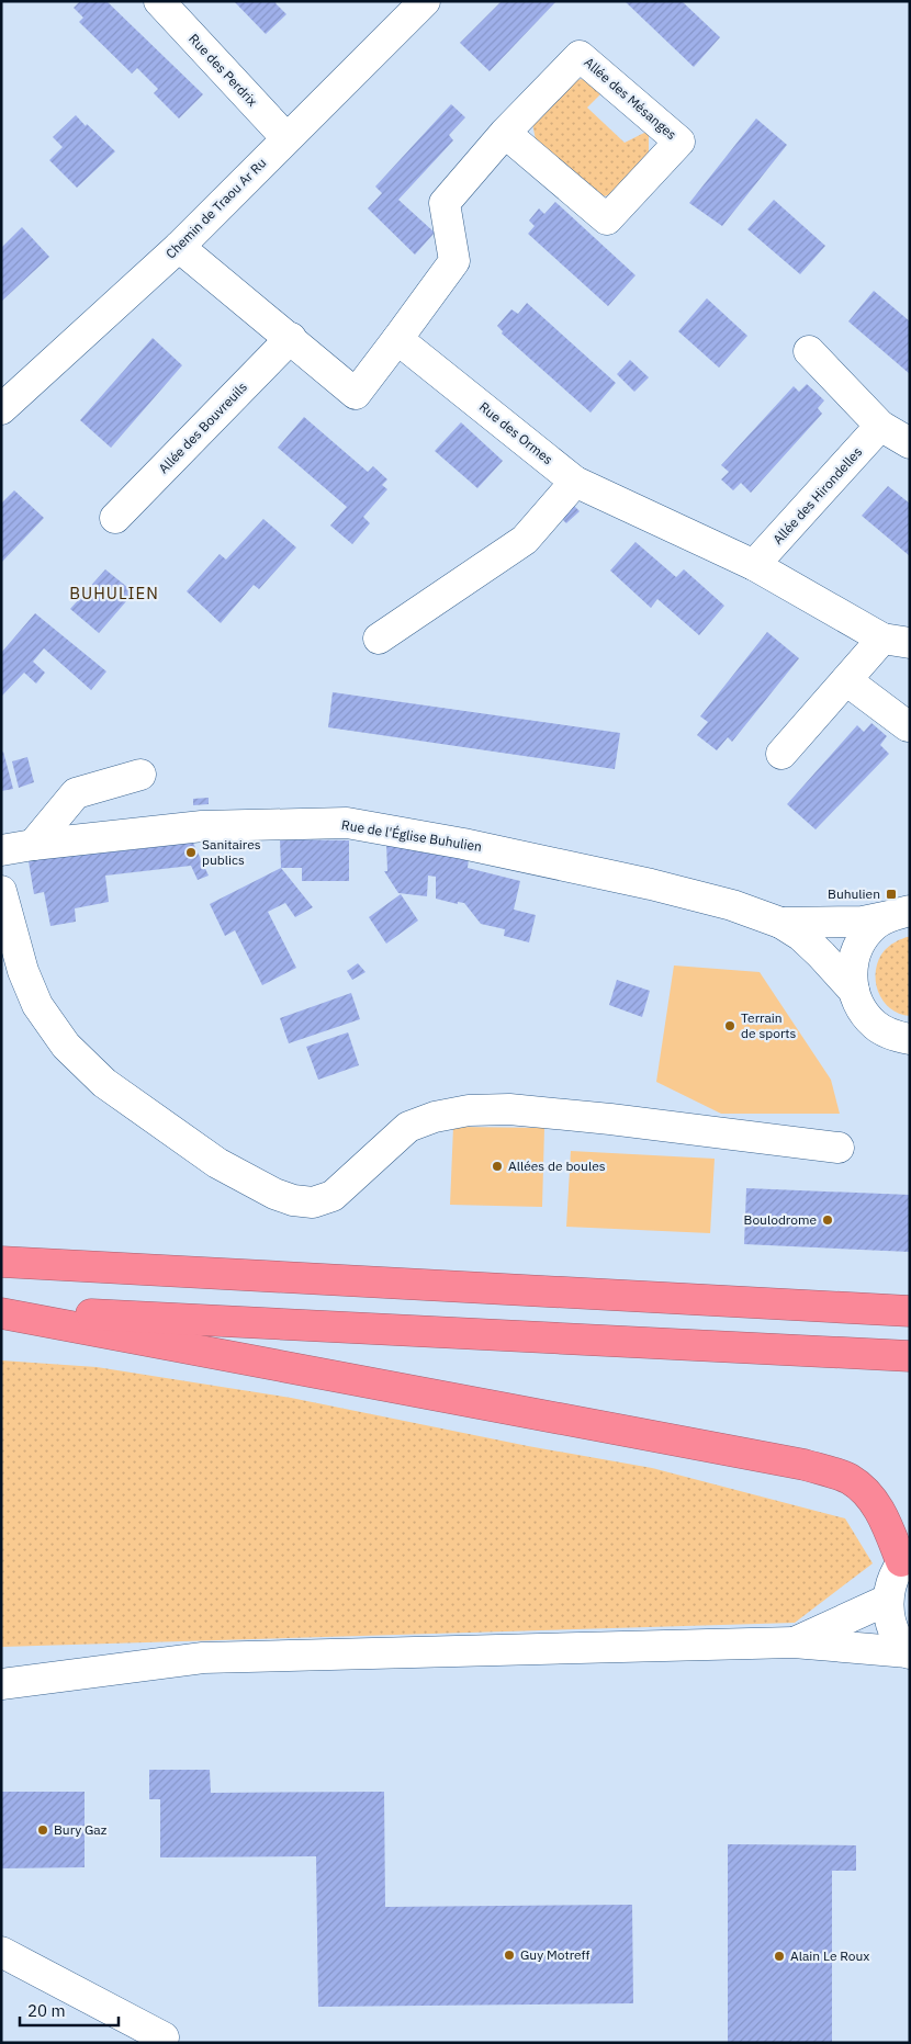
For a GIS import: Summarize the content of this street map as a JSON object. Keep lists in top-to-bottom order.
{
  "streets": {
    "street": [
      "Rue des Perdrix",
      "Allée des Mésanges",
      "Chemin de Traou Ar Ru",
      "Allée des Bouvreuils",
      "Rue des Ormes",
      "Allée des Hirondelles",
      "Rue de l'Église Buhulien"
    ]
  },
  "crossings": [
    ["Rue des Perdrix", "Chemin de Traou Ar Ru"],
    ["Allée des Mésanges", "Rue des Ormes"],
    ["Rue des Ormes", "Allée des Hirondelles"]
  ],
  "districts": ["BUHULIEN"],
  "places": {
    "other": [
      "Sanitaires publics",
      "Terrain de sports",
      "Allées de boules",
      "Boulodrome",
      "Bury Gaz",
      "Guy Motreff",
      "Alain Le Roux"
    ],
    "transit": ["Buhulien"]
  },
  "scale_bar": "20 m"
}
